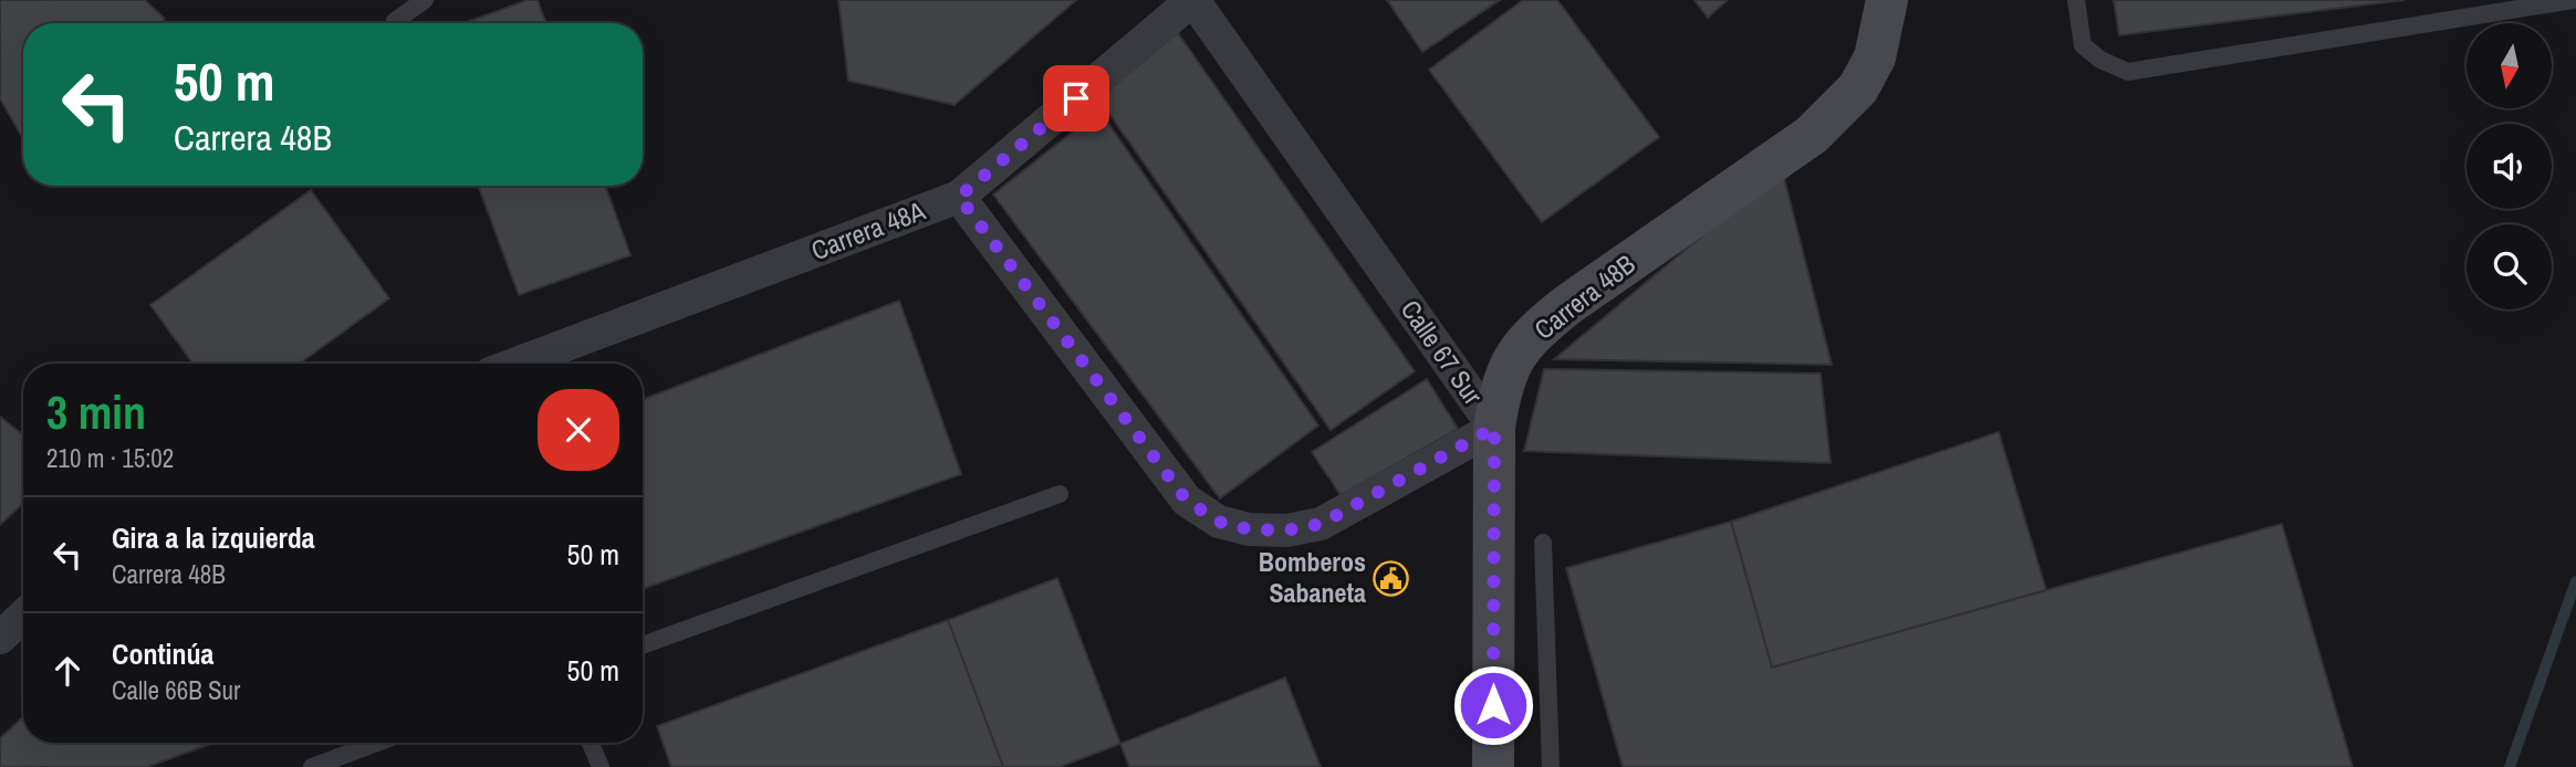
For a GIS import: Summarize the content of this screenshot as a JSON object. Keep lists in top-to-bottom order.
{
  "streets": {
    "street": ["Carrera 48A", "Carrera 48B", "Calle 67 Sur"]
  },
  "crossings": [
    ["Carrera 48A", "Calle 67 Sur"],
    ["Carrera 48B", "Calle 67 Sur"]
  ],
  "places": {
    "public building": ["Bomberos Sabaneta"]
  },
  "north": "bottom",
  "page": {
    "turn": ["50 m", "Carrera 48B"],
    "heading": ["3 min", "210 m · 15:02"],
    "list": [
      {
        "name": "Gira a la izquierda",
        "note": "Carrera 48B",
        "value": "50 m"
      },
      {
        "name": "Continúa",
        "note": "Calle 66B Sur",
        "value": "50 m"
      }
    ]
  }
}
